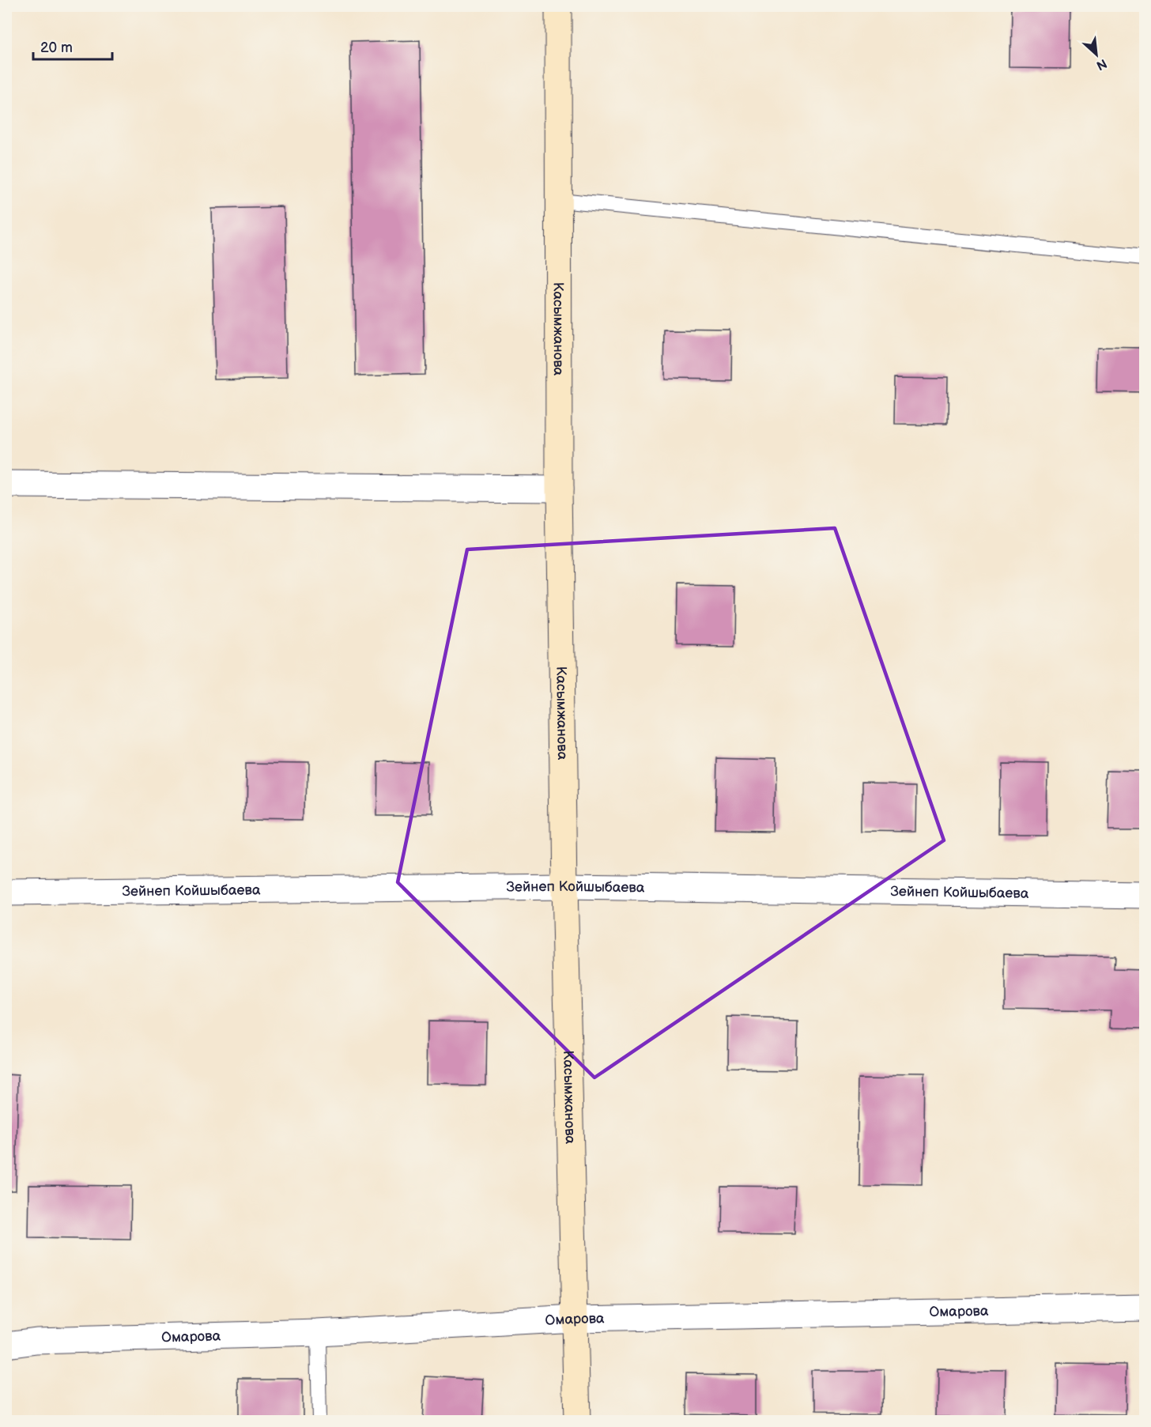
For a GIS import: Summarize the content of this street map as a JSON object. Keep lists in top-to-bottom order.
{
  "streets": {
    "street": ["Касымжанова", "Зейнеп Койшыбаева", "Омарова"]
  },
  "crossings": [
    ["Касымжанова", "Зейнеп Койшыбаева"],
    ["Касымжанова", "Омарова"]
  ],
  "scale_bar": "20 m",
  "north": "bottom right"
}
